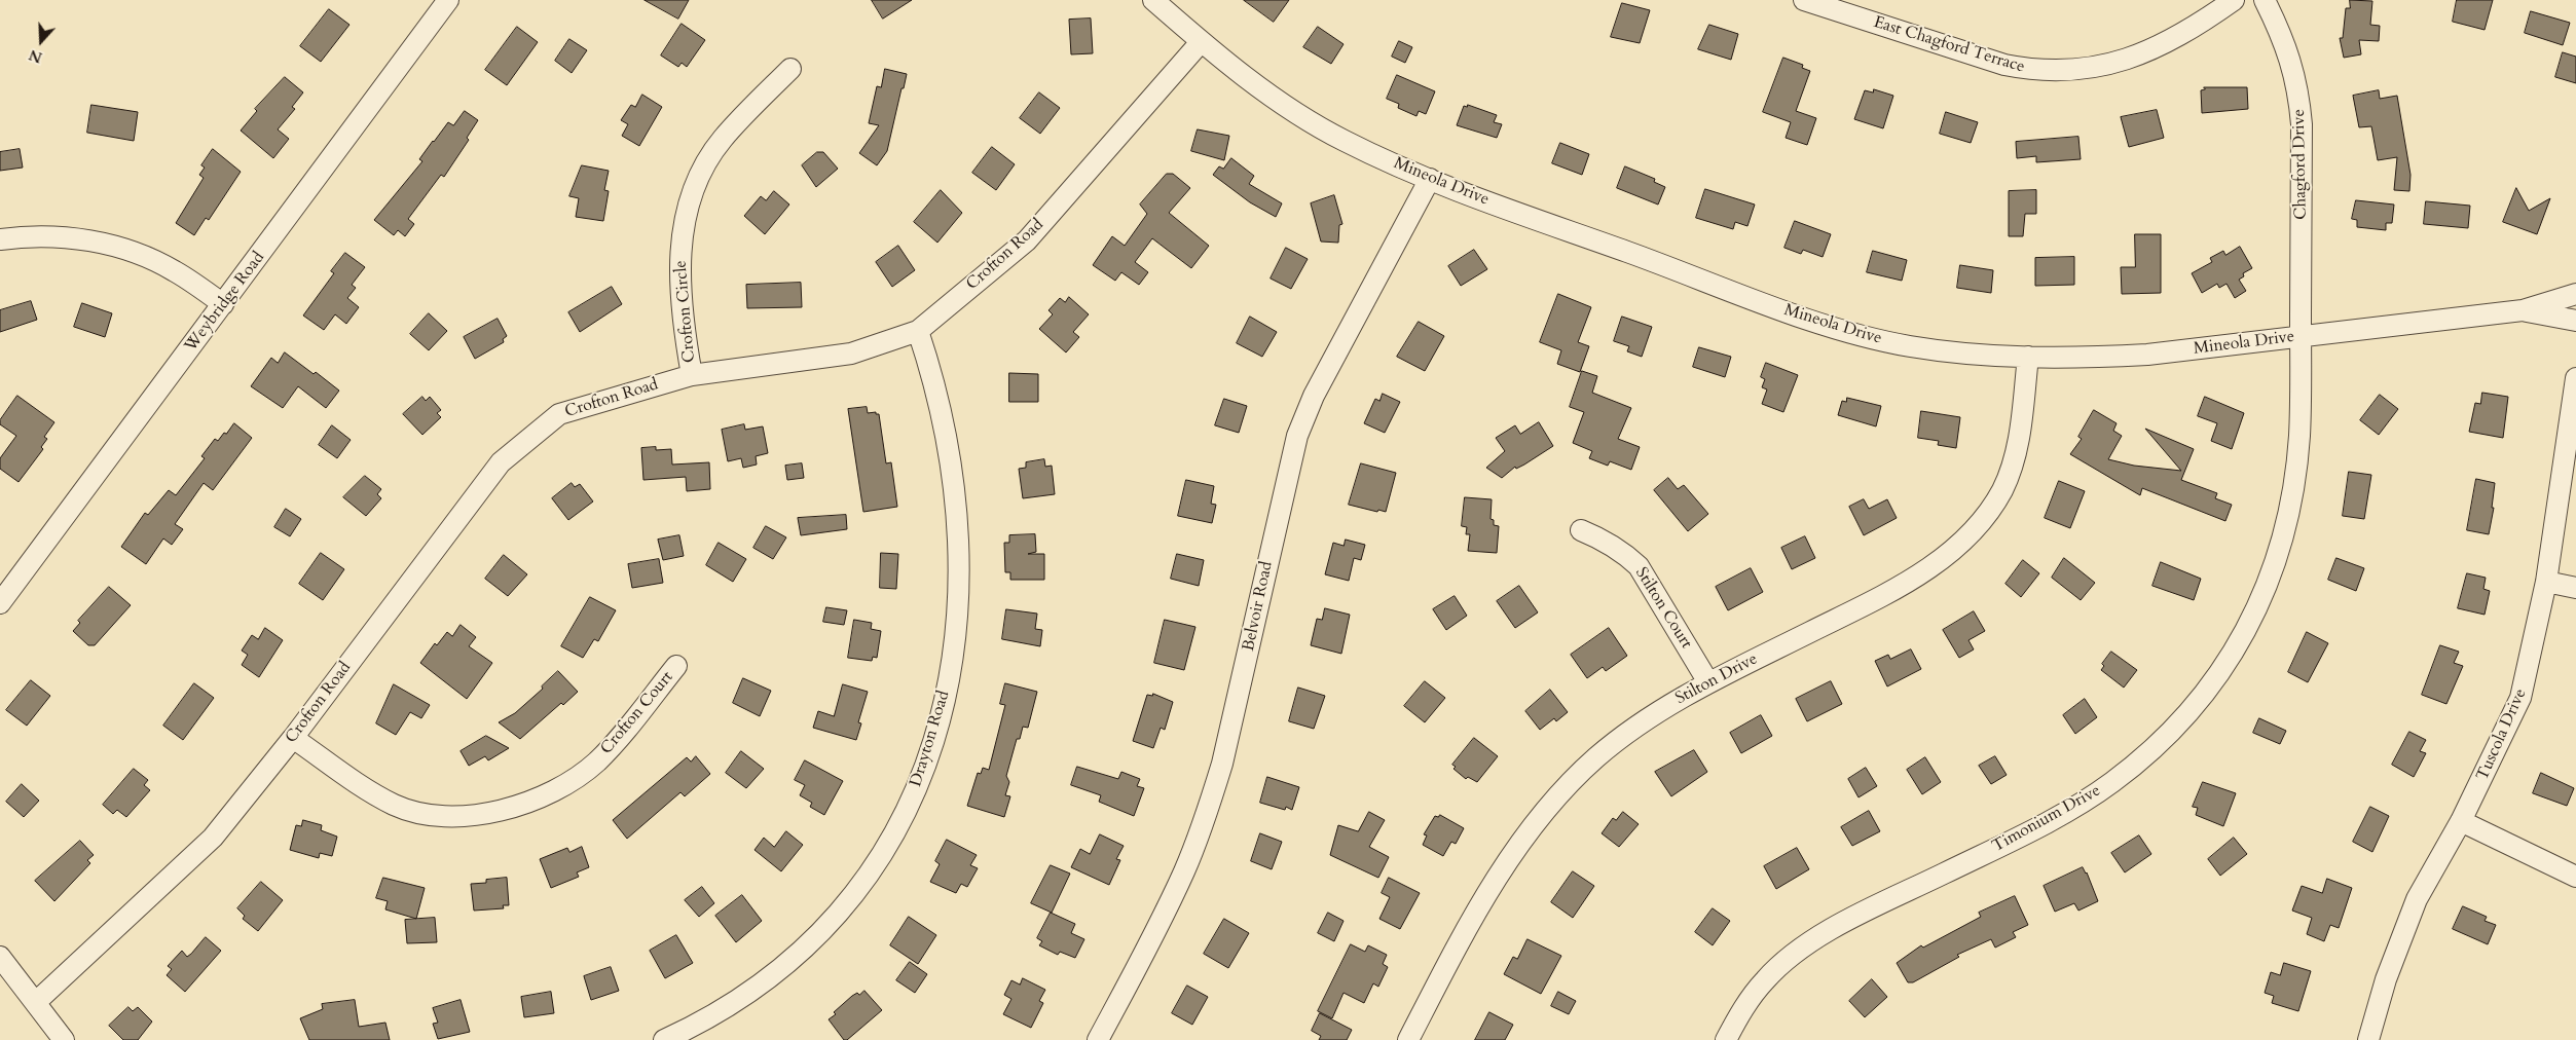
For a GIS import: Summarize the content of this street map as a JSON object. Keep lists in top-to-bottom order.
{
  "streets": {
    "street": [
      "East Chagford Terrace",
      "Chagford Drive",
      "Mineola Drive",
      "Crofton Road",
      "Weybridge Road",
      "Crofton Circle",
      "Belvoir Road",
      "Stilton Court",
      "Stilton Drive",
      "Crofton Court",
      "Tuscola Drive",
      "Drayton Road",
      "Timonium Drive"
    ]
  },
  "crossings": [
    ["Chagford Drive", "Mineola Drive"],
    ["Chagford Drive", "Timonium Drive"],
    ["Mineola Drive", "Crofton Road"],
    ["Mineola Drive", "Belvoir Road"],
    ["Mineola Drive", "Stilton Drive"],
    ["Mineola Drive", "Timonium Drive"],
    ["Crofton Road", "Crofton Circle"],
    ["Crofton Road", "Crofton Court"],
    ["Crofton Road", "Drayton Road"],
    ["Stilton Court", "Stilton Drive"]
  ],
  "north": "bottom"
}
